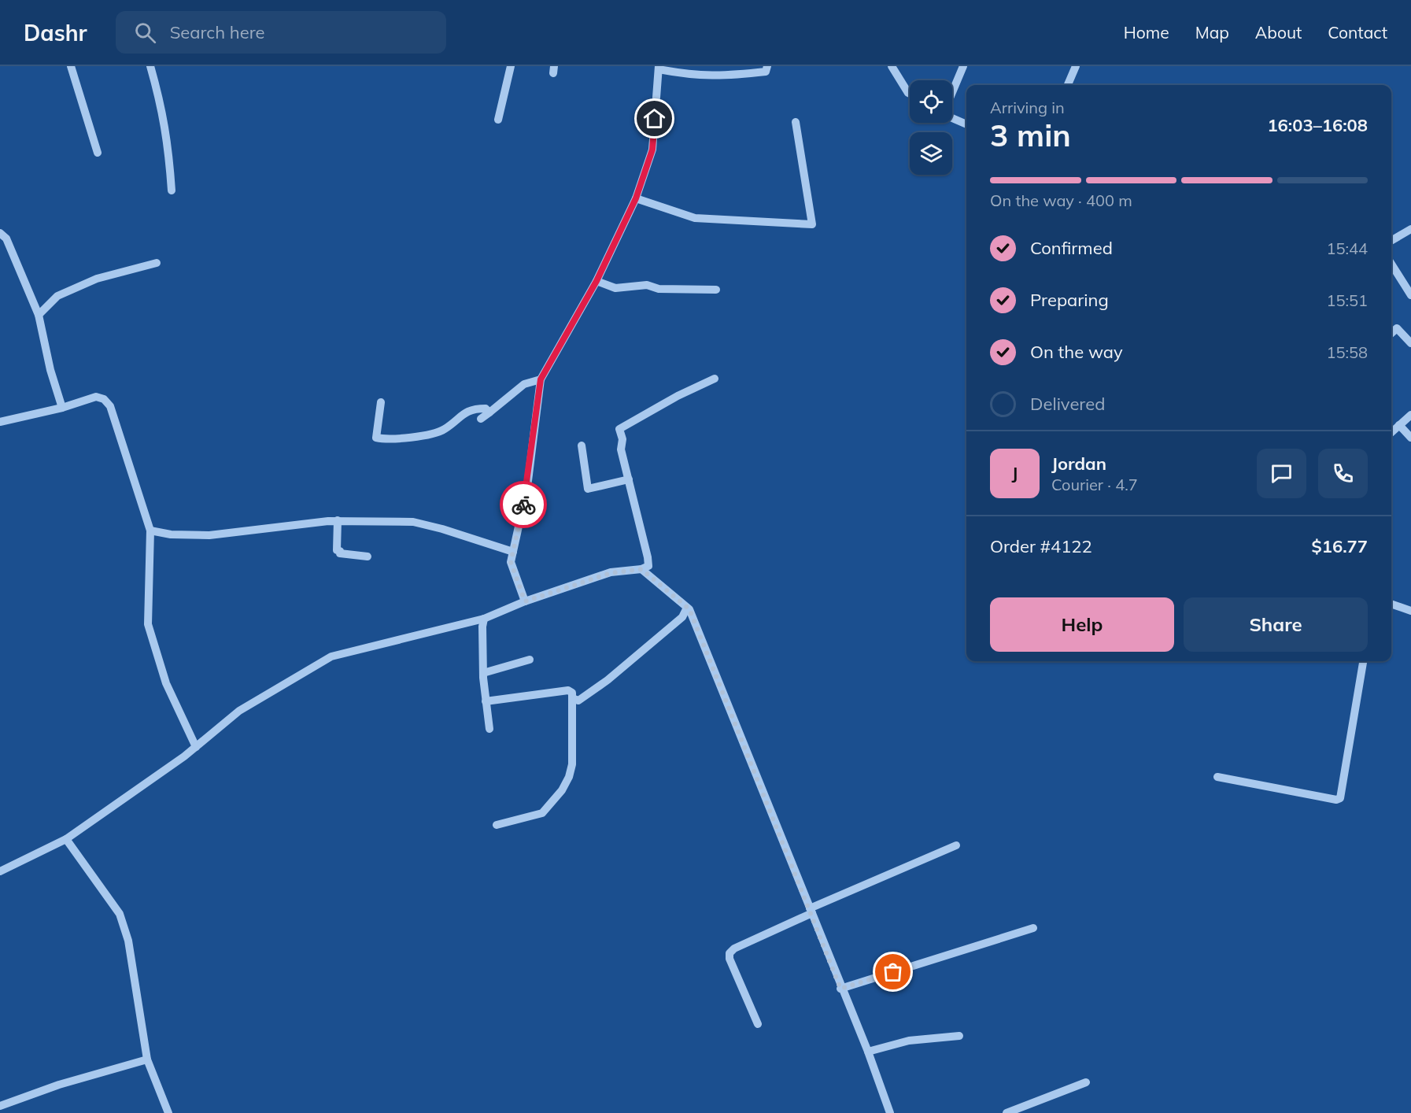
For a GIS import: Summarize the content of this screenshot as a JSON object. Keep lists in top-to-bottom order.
{
  "page": {
    "header": "Dashr",
    "search": "Search here",
    "nav": [
      "Home",
      "Map",
      "About",
      "Contact"
    ],
    "heading": ["3 min", "Arriving in", "16:03–16:08"],
    "panel": [
      "Jordan",
      "Courier · 4.7",
      "Order #4122",
      "$16.77"
    ],
    "bar": "On the way · 400 m",
    "list": [
      ["Confirmed", "15:44"],
      ["Preparing", "15:51"],
      ["On the way", "15:58"],
      "Delivered"
    ],
    "round": "J",
    "buttons": ["Help", "Share"]
  }
}
